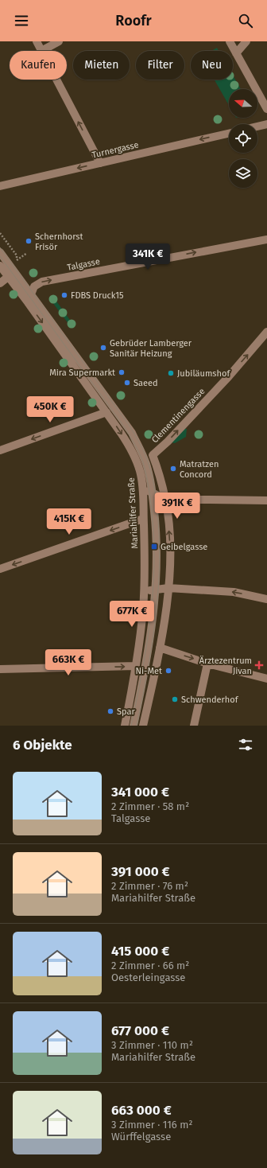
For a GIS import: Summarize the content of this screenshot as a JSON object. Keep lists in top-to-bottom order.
{
  "streets": {
    "street": [
      "Turnergasse",
      "Talgasse",
      "Clementinengasse",
      "Mariahilfer Straße"
    ]
  },
  "crossings": [
    ["Talgasse", "Mariahilfer Straße"]
  ],
  "one_way": ["Turnergasse", "Talgasse", "Clementinengasse"],
  "places": {
    "other": [
      "Schernhorst Frisör",
      "FDBS Druck15",
      "Gebrüder Lamberger Sanitär Heizung",
      "Mira Supermarkt",
      "Jubiläumshof",
      "Saeed",
      "Matratzen Concord",
      "Ni-Met",
      "Schwenderhof",
      "Spar"
    ],
    "transit": ["Geibelgasse"],
    "health": ["Ärztezentrum Jivan"]
  },
  "north": "left",
  "page": {
    "header": "Roofr",
    "chip": [
      "Kaufen",
      "Mieten",
      "Filter",
      "Neu"
    ],
    "price": [
      "341K €",
      "450K €",
      "391K €",
      "415K €",
      "677K €",
      "663K €"
    ],
    "heading": "6 Objekte",
    "list": [
      {
        "name": "341 000 €",
        "note": "2 Zimmer · 58 m² · Talgasse"
      },
      {
        "name": "391 000 €",
        "note": "2 Zimmer · 76 m² · Mariahilfer Straße"
      },
      {
        "name": "415 000 €",
        "note": "2 Zimmer · 66 m² · Oesterleingasse"
      },
      {
        "name": "677 000 €",
        "note": "3 Zimmer · 110 m² · Mariahilfer Straße"
      },
      {
        "name": "663 000 €",
        "note": "3 Zimmer · 116 m² · Würffelgasse"
      }
    ]
  }
}
